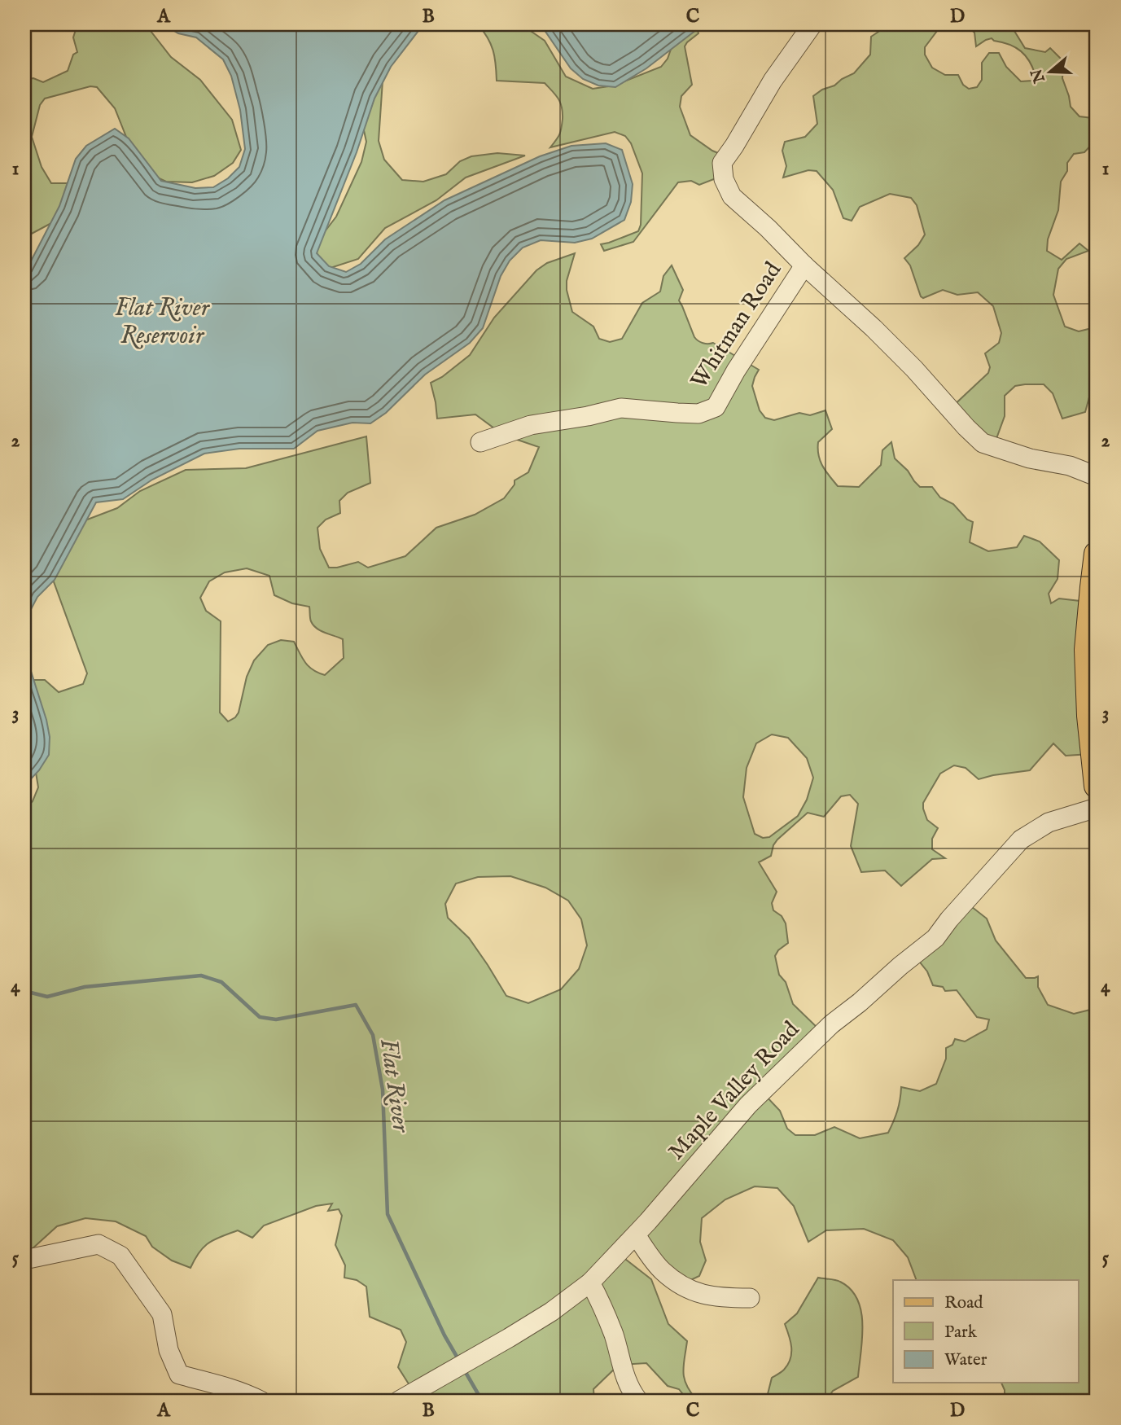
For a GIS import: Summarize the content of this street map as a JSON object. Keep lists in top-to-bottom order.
{
  "streets": {
    "street": ["Whitman Road", "Maple Valley Road"]
  },
  "water": ["Flat River Reservoir", "Flat River"],
  "legend": ["Road", "Park", "Water"],
  "north": "left",
  "grid": {
    "columns": [
      "A",
      "B",
      "C",
      "D"
    ],
    "rows": [
      "1",
      "2",
      "3",
      "4",
      "5"
    ]
  }
}
